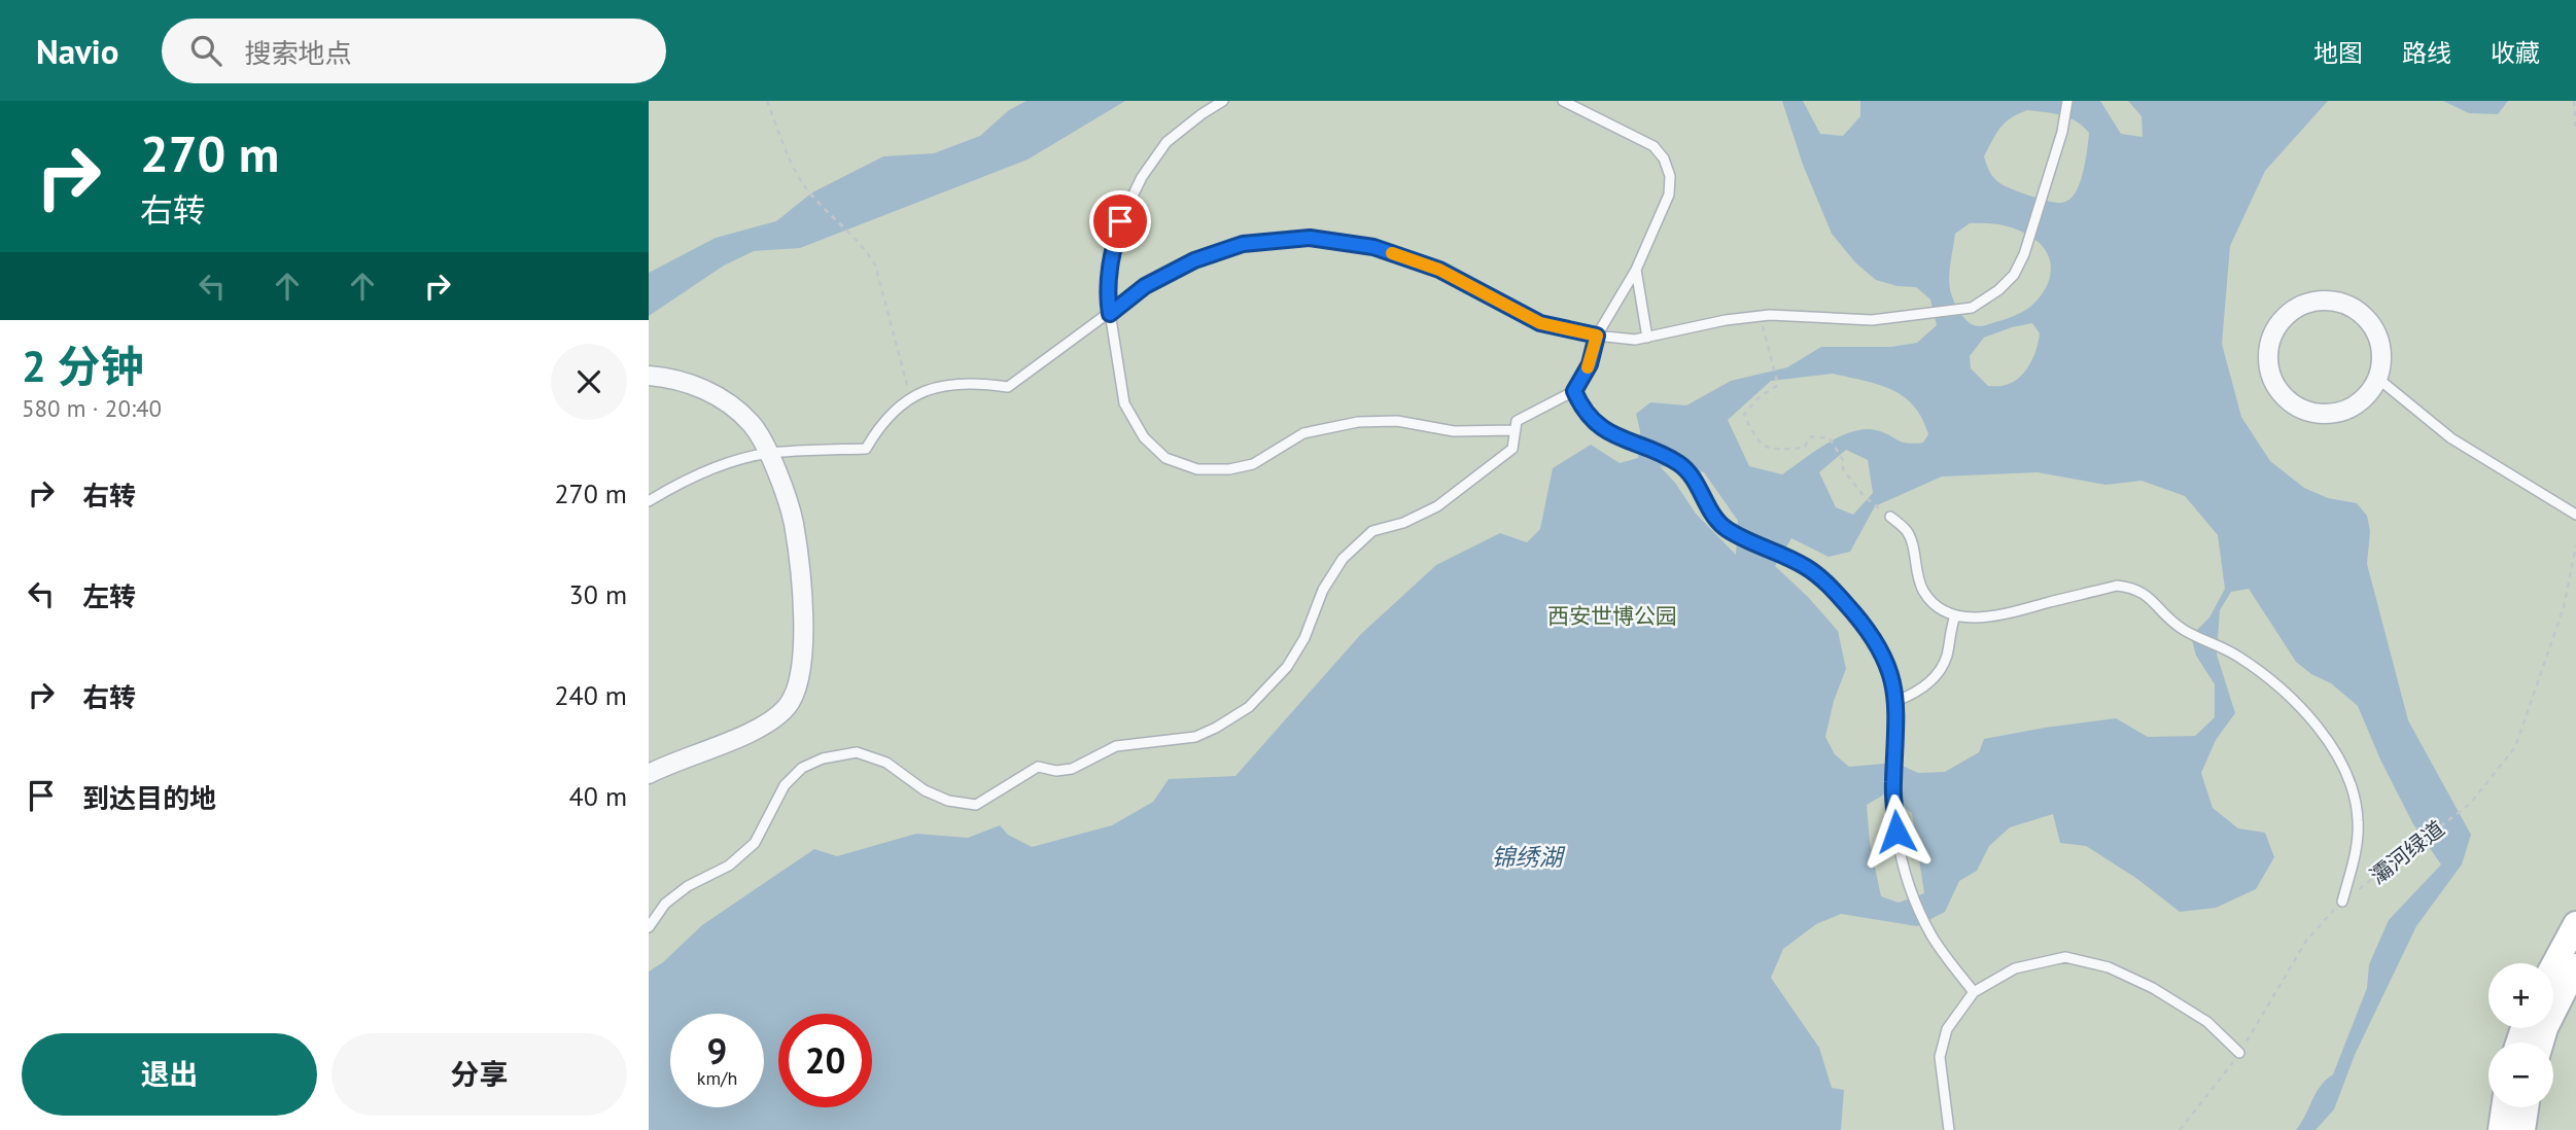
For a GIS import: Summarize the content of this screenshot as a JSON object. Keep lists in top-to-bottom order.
{
  "streets": {
    "path": ["灞河绿道"]
  },
  "water": ["锦绣湖"],
  "parks": ["西安世博公园"],
  "page": {
    "header": "Navio",
    "search": "搜索地点",
    "nav": ["地图", "路线", "收藏"],
    "turn": ["270 m", "右转"],
    "heading": ["2 分钟", "580 m · 20:40"],
    "list": [
      {
        "name": "右转",
        "value": "270 m"
      },
      {
        "name": "左转",
        "value": "30 m"
      },
      {
        "name": "右转",
        "value": "240 m"
      },
      {
        "name": "到达目的地",
        "value": "40 m"
      }
    ],
    "map_buttons": ["+", "−"],
    "speed": "9 km/h",
    "limit": "20",
    "buttons": ["退出", "分享"]
  }
}
